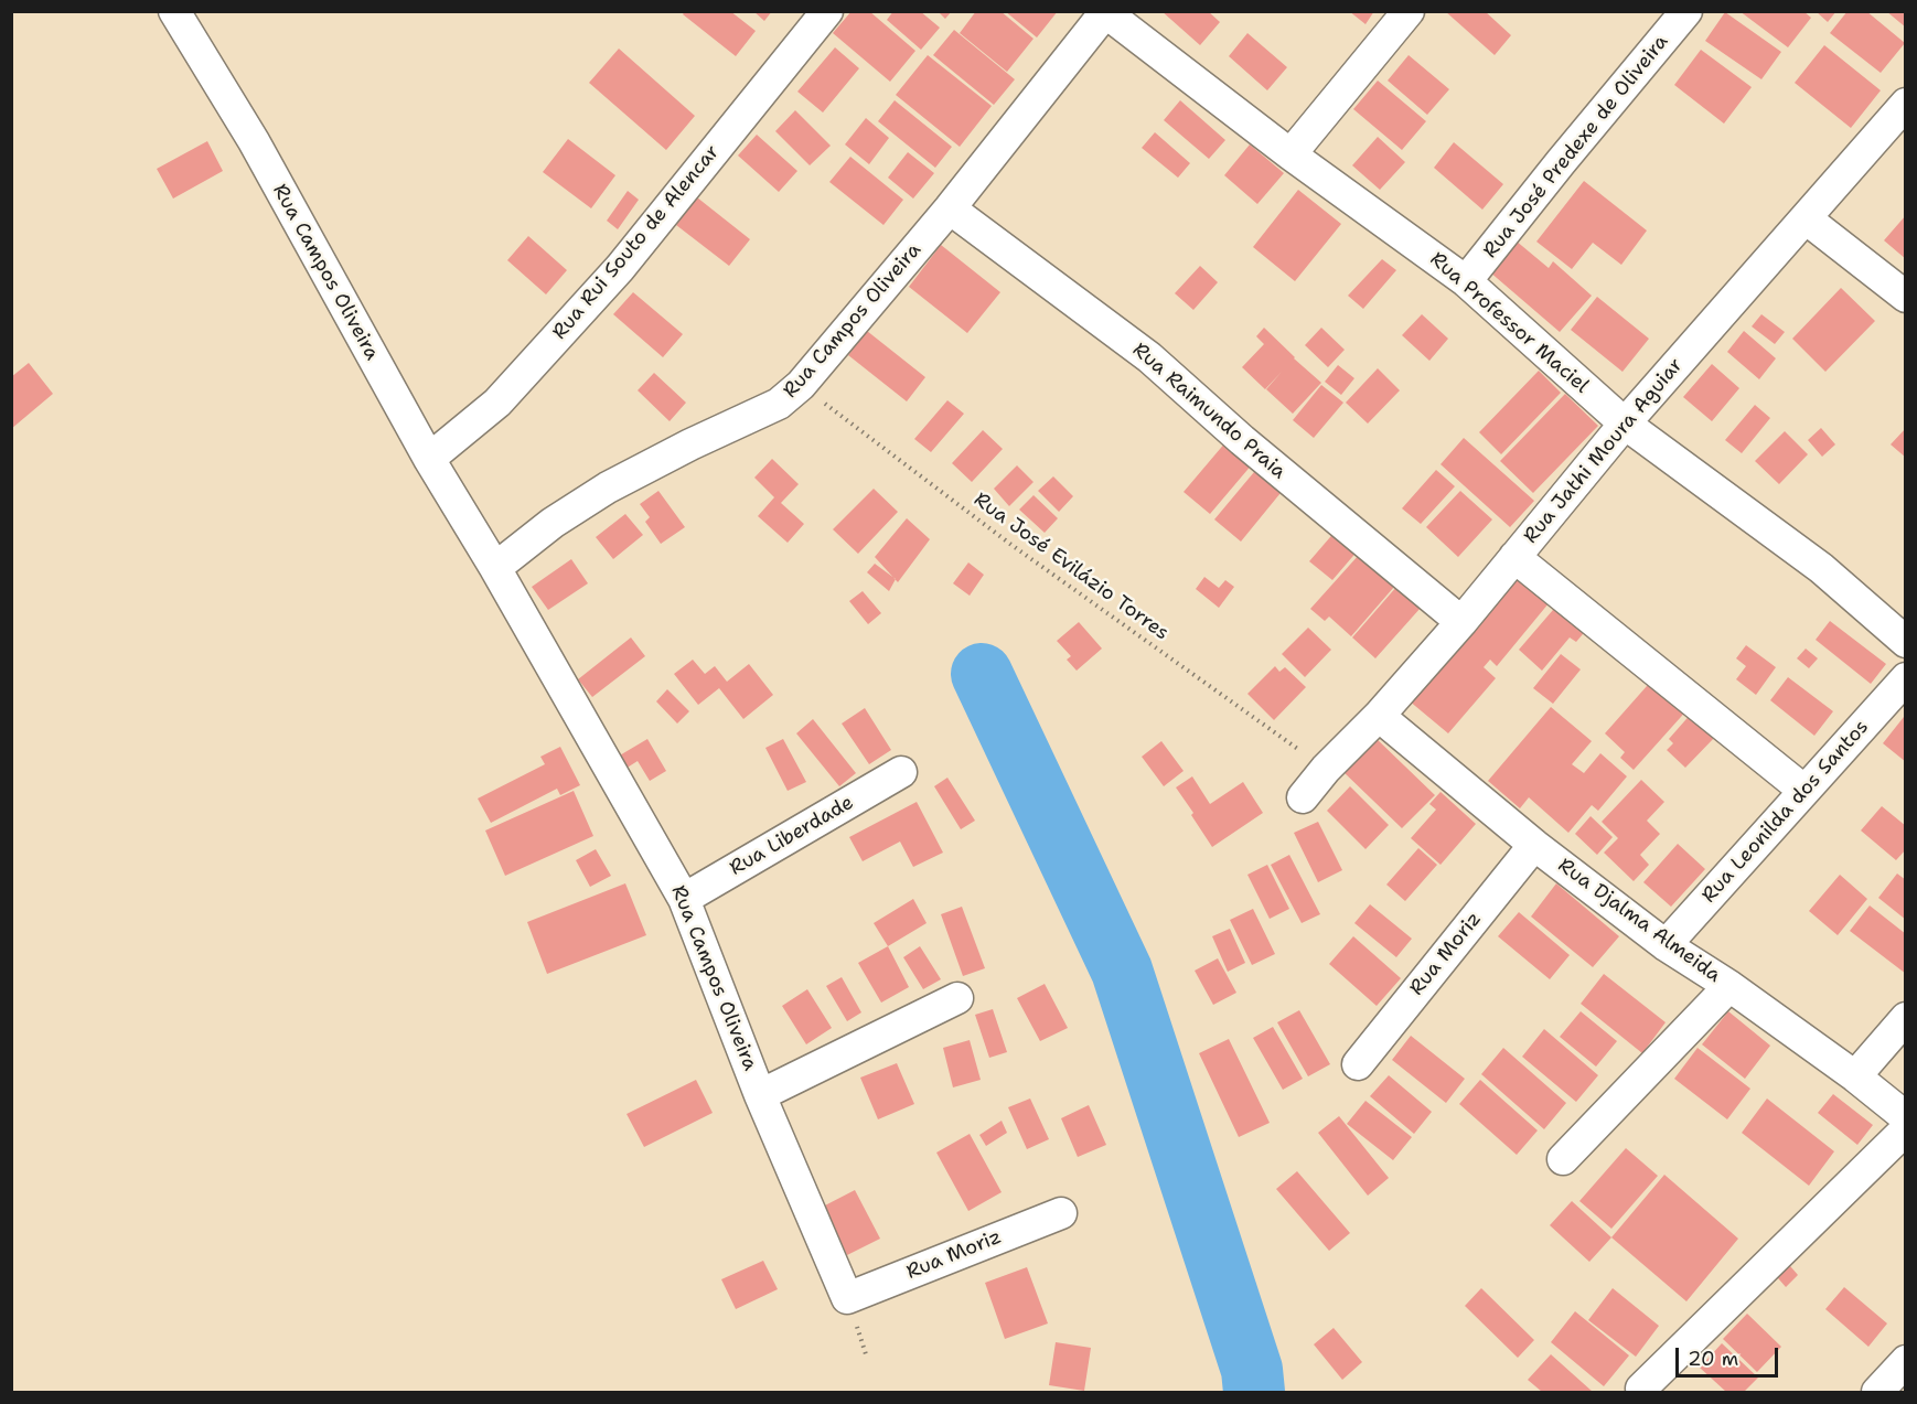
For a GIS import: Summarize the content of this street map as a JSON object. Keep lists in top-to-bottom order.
{
  "streets": {
    "street": [
      "Rua José Predexe de Oliveira",
      "Rua Rui Souto de Alencar",
      "Rua Campos Oliveira",
      "Rua Professor Maciel",
      "Rua Raimundo Praia",
      "Rua Jathi Moura Aguiar",
      "Rua Leonilda dos Santos",
      "Rua Liberdade",
      "Rua Djalma Almeida",
      "Rua Moriz"
    ],
    "path": ["Rua José Evilázio Torres"]
  },
  "crossings": [
    ["Rua José Predexe de Oliveira", "Rua Professor Maciel"],
    ["Rua Rui Souto de Alencar", "Rua Campos Oliveira"],
    ["Rua Campos Oliveira", "Rua Professor Maciel"],
    ["Rua Campos Oliveira", "Rua Raimundo Praia"],
    ["Rua Campos Oliveira", "Rua José Evilázio Torres"],
    ["Rua Campos Oliveira", "Rua Liberdade"],
    ["Rua Campos Oliveira", "Rua Moriz"],
    ["Rua Professor Maciel", "Rua Jathi Moura Aguiar"],
    ["Rua Raimundo Praia", "Rua Jathi Moura Aguiar"],
    ["Rua Jathi Moura Aguiar", "Rua José Evilázio Torres"],
    ["Rua Jathi Moura Aguiar", "Rua Djalma Almeida"],
    ["Rua Leonilda dos Santos", "Rua Djalma Almeida"],
    ["Rua Djalma Almeida", "Rua Moriz"]
  ],
  "scale_bar": "20 m"
}
